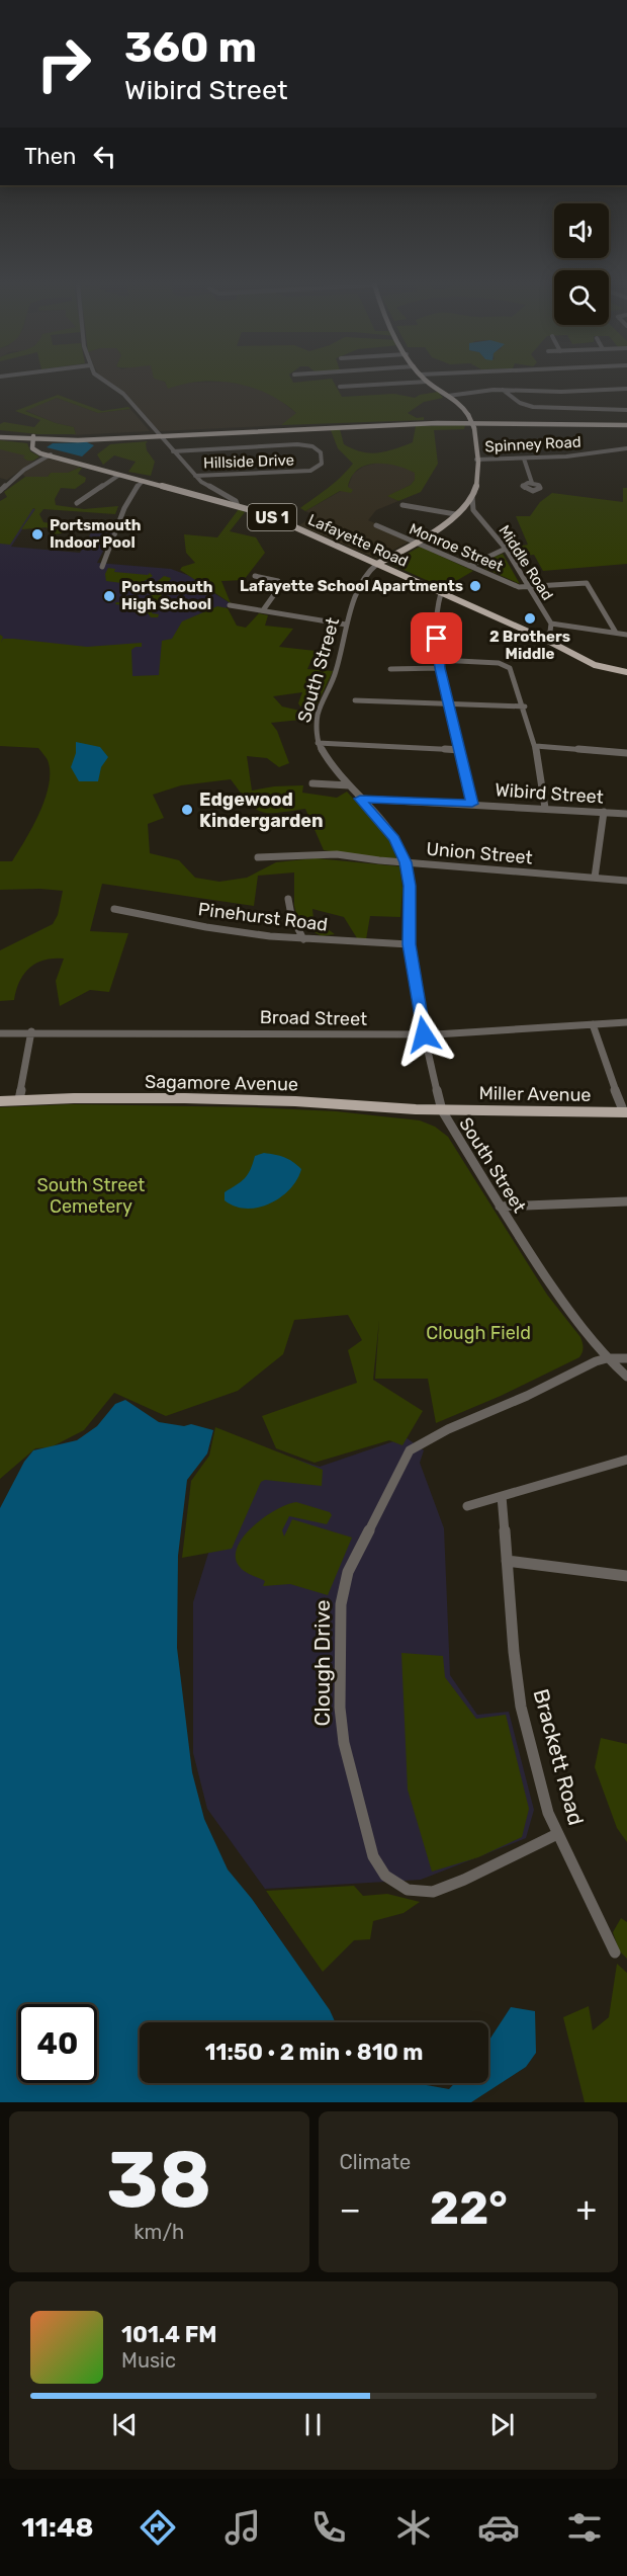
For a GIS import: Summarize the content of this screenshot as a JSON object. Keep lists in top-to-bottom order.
{
  "streets": {
    "main road": [
      "US 1",
      "Lafayette Road",
      "Middle Road",
      "South Street",
      "Sagamore Avenue",
      "Miller Avenue"
    ],
    "street": [
      "Spinney Road",
      "Hillside Drive",
      "Monroe Street",
      "Wibird Street",
      "Union Street",
      "Pinehurst Road",
      "Broad Street",
      "Clough Drive",
      "Brackett Road"
    ]
  },
  "crossings": [
    ["Spinney Road", "Middle Road"],
    ["US 1", "Lafayette Road"],
    ["US 1", "Middle Road"],
    ["Lafayette Road", "Middle Road"],
    ["Lafayette Road", "South Street"],
    ["Monroe Street", "Middle Road"],
    ["Monroe Street", "South Street"],
    ["Middle Road", "South Street"],
    ["South Street", "Wibird Street"],
    ["South Street", "Union Street"],
    ["South Street", "Pinehurst Road"],
    ["South Street", "Broad Street"],
    ["South Street", "Sagamore Avenue"],
    ["South Street", "Miller Avenue"],
    ["South Street", "Clough Drive"],
    ["Sagamore Avenue", "Miller Avenue"],
    ["Clough Drive", "Brackett Road"]
  ],
  "parks": ["South Street Cemetery", "Clough Field"],
  "places": [
    "Portsmouth Indoor Pool",
    "Lafayette School Apartments",
    "Portsmouth High School",
    "2 Brothers Middle",
    "Edgewood Kindergarden"
  ],
  "page": {
    "turn": ["360 m", "Wibird Street"],
    "then": "Then",
    "limit": "40",
    "trip": "11:50 · 2 min · 810 m",
    "tile": [
      ["38", "km/h"],
      "Climate"
    ],
    "heat": ["−", "22°", "+"],
    "song": ["101.4 FM", "Music"],
    "tabs": "11:48"
  }
}
